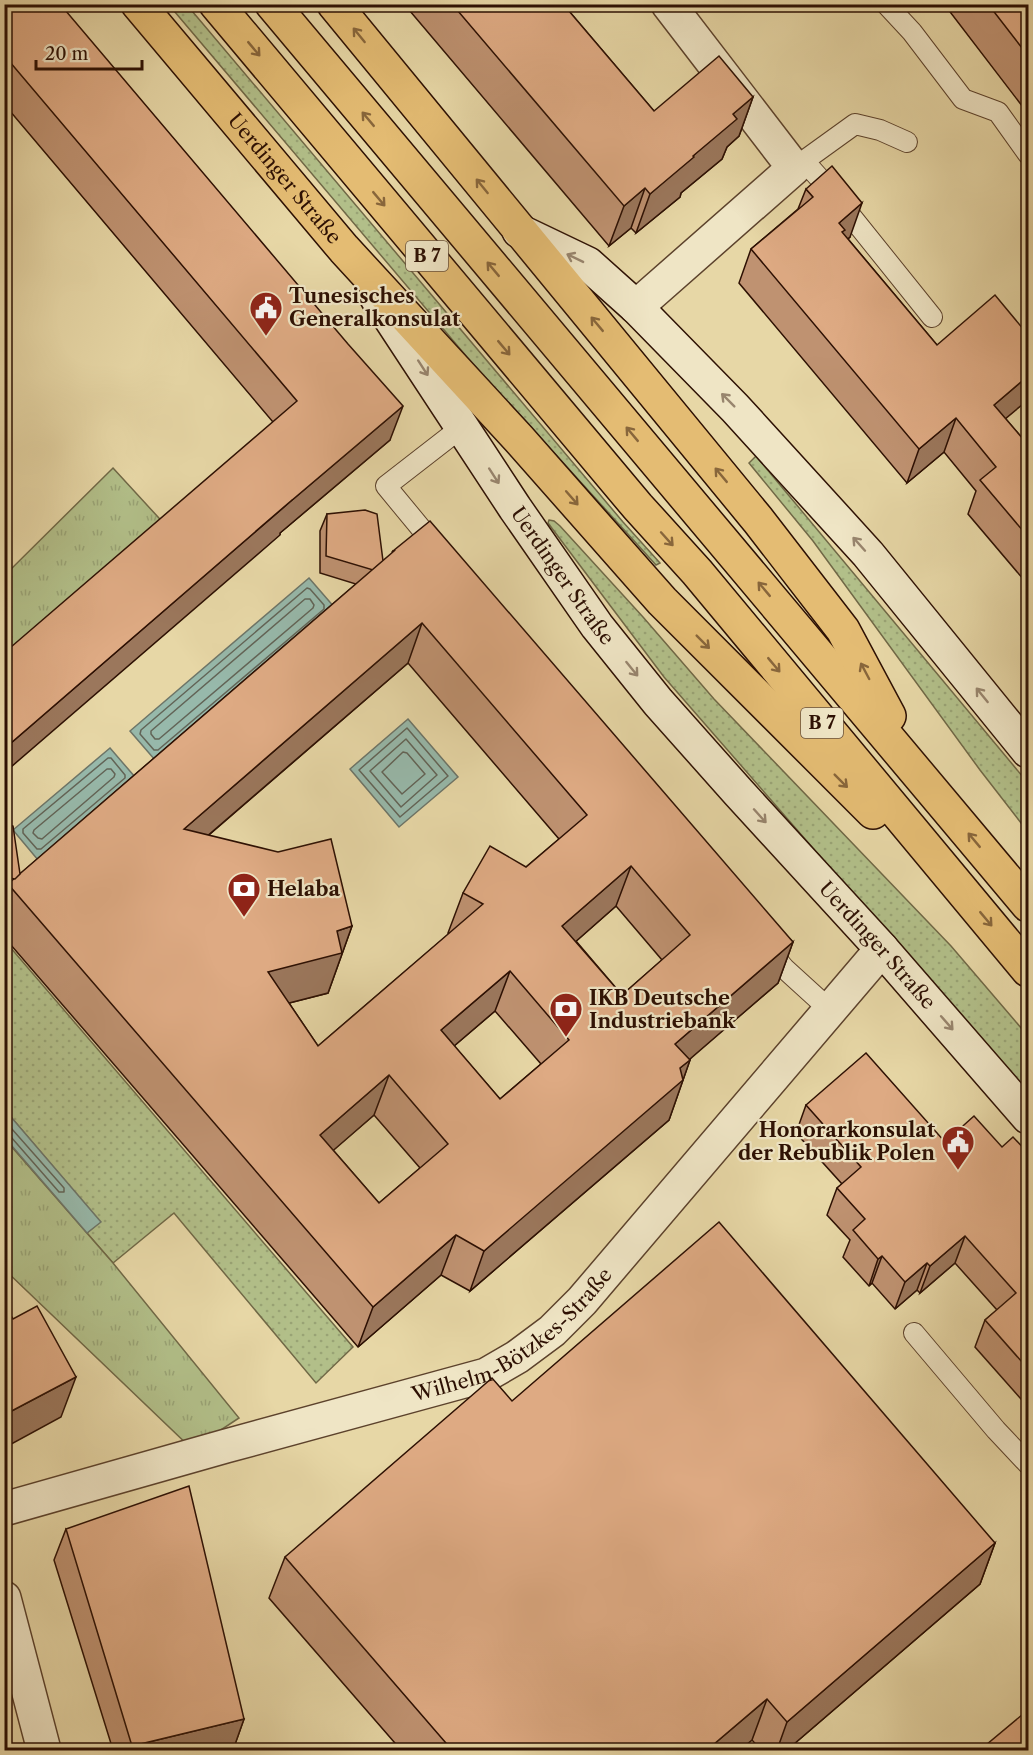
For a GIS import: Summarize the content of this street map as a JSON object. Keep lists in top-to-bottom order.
{
  "streets": {
    "main road": ["Uerdinger Straße", "B 7"],
    "street": ["Wilhelm-Bötzkes-Straße"]
  },
  "crossings": [
    ["Uerdinger Straße", "Wilhelm-Bötzkes-Straße"]
  ],
  "places": {
    "public building": ["Tunesisches Generalkonsulat", "Honorarkonsulat der Rebublik Polen"],
    "bank": ["Helaba", "IKB Deutsche Industriebank"]
  },
  "scale_bar": "20 m"
}
